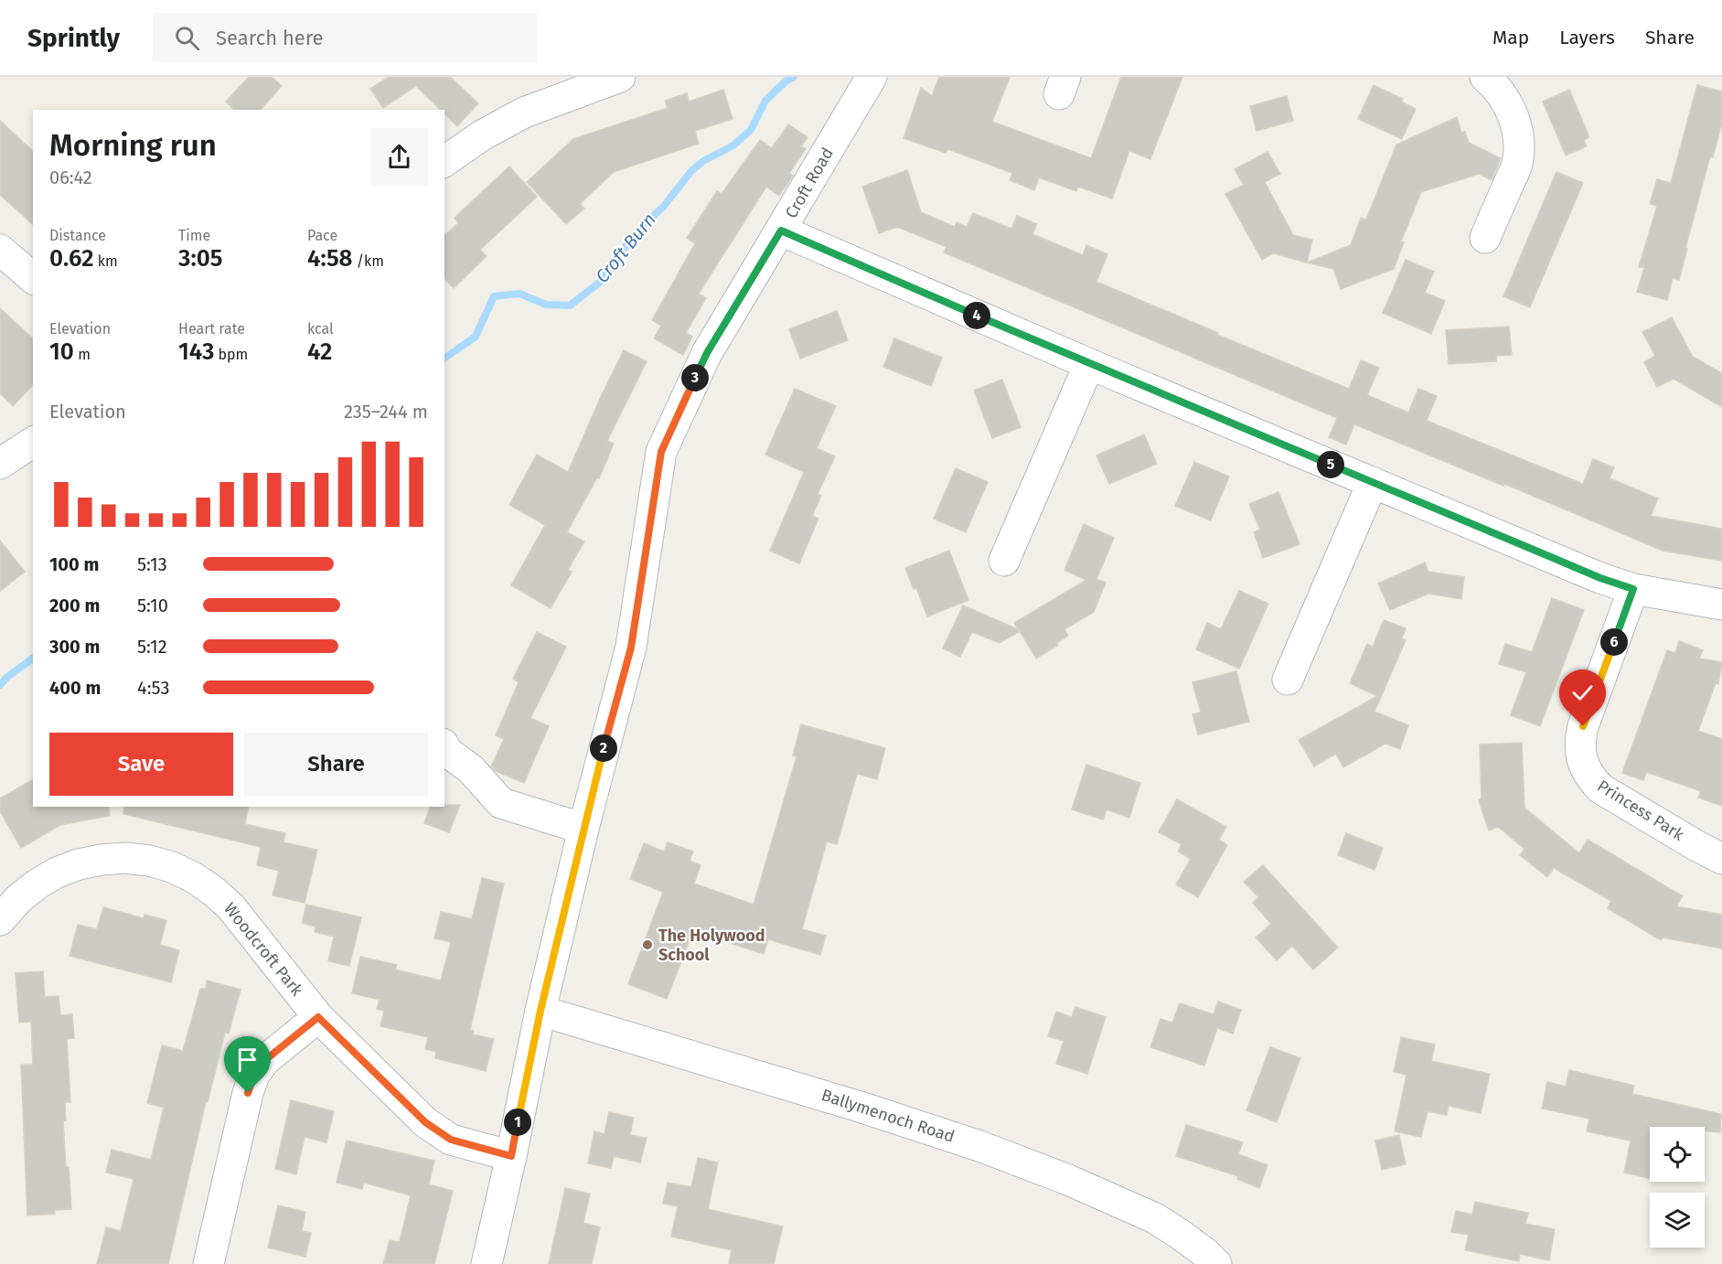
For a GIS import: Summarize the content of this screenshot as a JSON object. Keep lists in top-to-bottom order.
{
  "streets": {
    "street": [
      "Croft Road",
      "Princess Park",
      "Woodcroft Park",
      "Ballymenoch Road"
    ]
  },
  "crossings": [
    ["Croft Road", "Woodcroft Park"],
    ["Croft Road", "Ballymenoch Road"]
  ],
  "water": ["Croft Burn"],
  "places": ["The Holywood School"],
  "page": {
    "header": "Sprintly",
    "search": "Search here",
    "nav": ["Map", "Layers", "Share"],
    "heading": ["Morning run", "06:42"],
    "stats": [
      ["Distance", "0.62 km"],
      ["Time", "3:05"],
      ["Pace", "4:58 /km"],
      ["Elevation", "10 m"],
      ["Heart rate", "143 bpm"],
      ["kcal", "42"]
    ],
    "pins": [
      "4",
      "3",
      "5",
      "6",
      "2",
      "1"
    ],
    "chart": ["Elevation", "235–244 m"],
    "list": [
      {
        "name": "100 m",
        "note": "5:13"
      },
      {
        "name": "200 m",
        "note": "5:10"
      },
      {
        "name": "300 m",
        "note": "5:12"
      },
      {
        "name": "400 m",
        "note": "4:53"
      }
    ],
    "buttons": ["Save", "Share"]
  }
}
